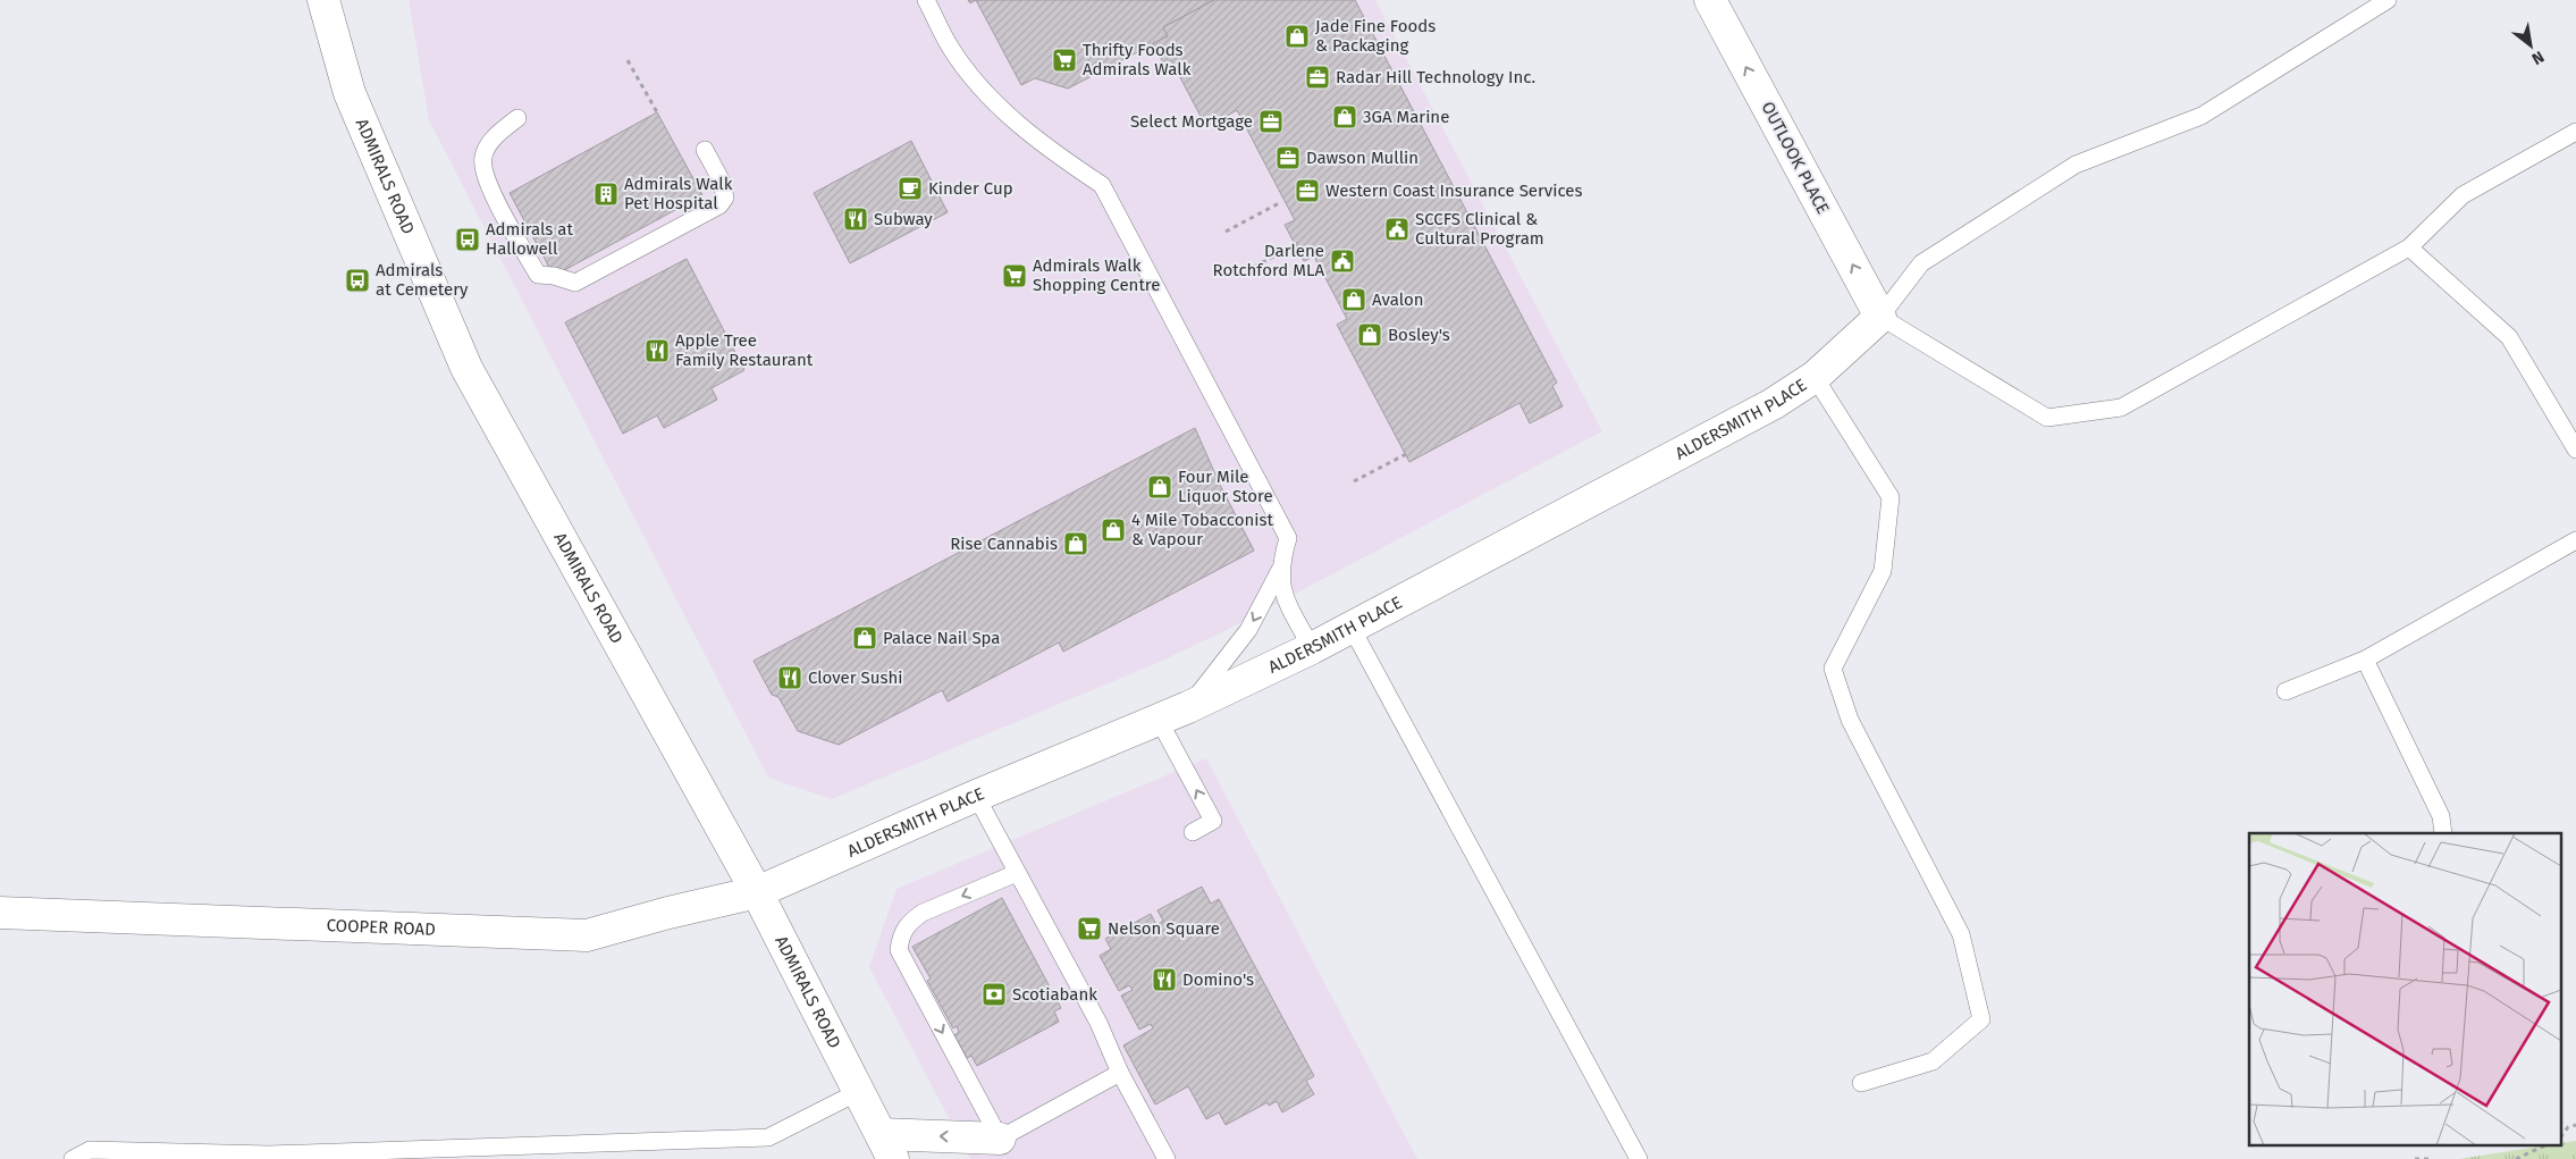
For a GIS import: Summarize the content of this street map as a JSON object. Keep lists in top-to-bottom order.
{
  "streets": {
    "street": [
      "OUTLOOK PLACE",
      "ADMIRALS ROAD",
      "ALDERSMITH PLACE",
      "COOPER ROAD"
    ]
  },
  "crossings": [
    ["OUTLOOK PLACE", "ALDERSMITH PLACE"],
    ["ADMIRALS ROAD", "ALDERSMITH PLACE"],
    ["ADMIRALS ROAD", "COOPER ROAD"],
    ["ALDERSMITH PLACE", "COOPER ROAD"]
  ],
  "one_way": ["OUTLOOK PLACE"],
  "places": {
    "shop": [
      "Jade Fine Foods & Packaging",
      "3GA Marine",
      "Avalon",
      "Bosley's",
      "Four Mile Liquor Store",
      "4 Mile Tobacconist & Vapour",
      "Rise Cannabis",
      "Palace Nail Spa"
    ],
    "supermarket": ["Thrifty Foods Admirals Walk", "Admirals Walk Shopping Centre", "Nelson Square"],
    "office": [
      "Radar Hill Technology Inc.",
      "Select Mortgage",
      "Dawson Mullin",
      "Western Coast Insurance Services"
    ],
    "cafe": ["Kinder Cup"],
    "building": ["Admirals Walk Pet Hospital"],
    "restaurant": [
      "Subway",
      "Apple Tree Family Restaurant",
      "Clover Sushi",
      "Domino's"
    ],
    "public building": ["SCCFS Clinical & Cultural Program", "Darlene Rotchford MLA"],
    "bus stop": ["Admirals at Hallowell", "Admirals at Cemetery"],
    "bank": ["Scotiabank"]
  },
  "north": "bottom right"
}
